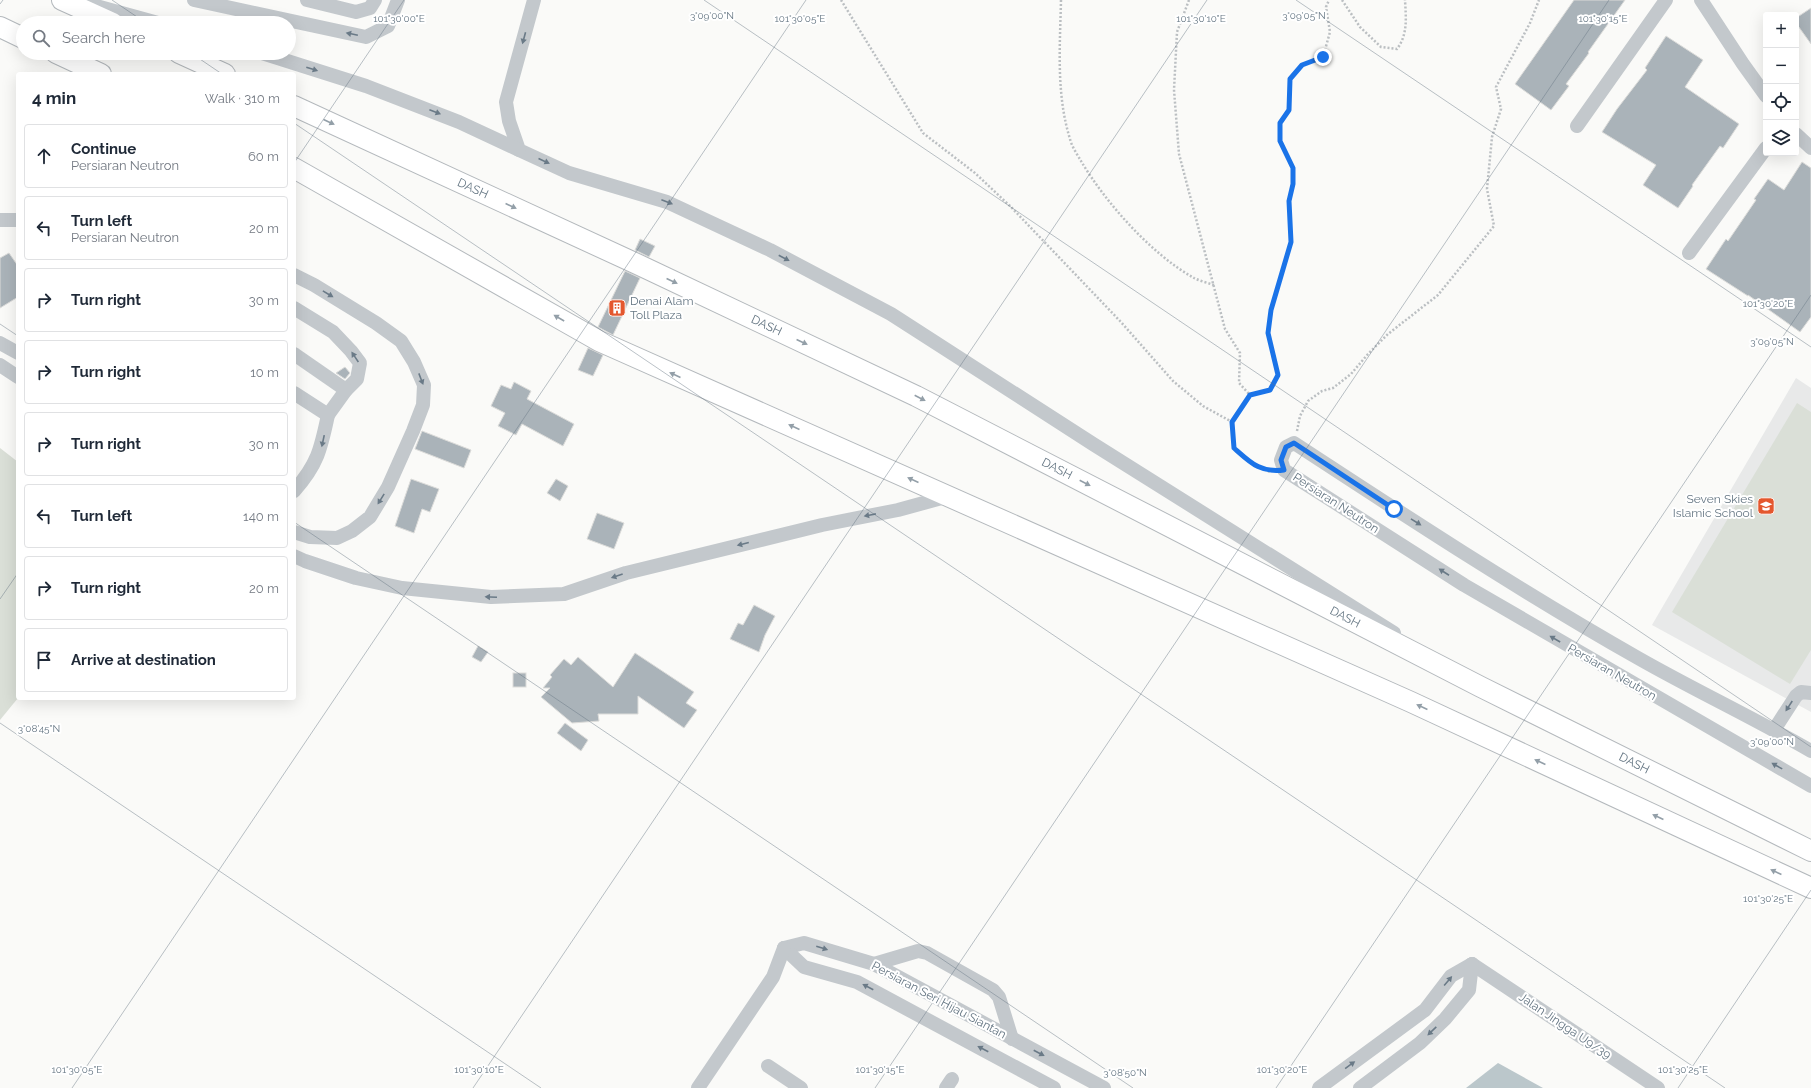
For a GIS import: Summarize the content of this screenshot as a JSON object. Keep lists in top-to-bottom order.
{
  "streets": {
    "highway": ["DASH"],
    "street": ["Persiaran Neutron", "Persiaran Seri Hijau Siantan", "Jalan Jingga U9/39"]
  },
  "places": {
    "building": ["Denai Alam Toll Plaza"],
    "school or university": ["Seven Skies Islamic School"]
  },
  "page": {
    "map_buttons": ["+", "−"],
    "search": "Search here",
    "heading": ["4 min", "Walk · 310 m"],
    "list": [
      ["Continue", "Persiaran Neutron", "60 m"],
      ["Turn left", "Persiaran Neutron", "20 m"],
      ["Turn right", "30 m"],
      ["Turn right", "10 m"],
      ["Turn right", "30 m"],
      ["Turn left", "140 m"],
      ["Turn right", "20 m"],
      "Arrive at destination"
    ]
  },
  "coordinates": [
    "3°09'00\"N",
    "3°09'05\"N",
    "101°30'00\"E",
    "101°30'05\"E",
    "101°30'10\"E",
    "101°30'15\"E",
    "101°30'20\"E",
    "3°08'45\"N",
    "101°30'25\"E",
    "3°08'50\"N"
  ]
}
